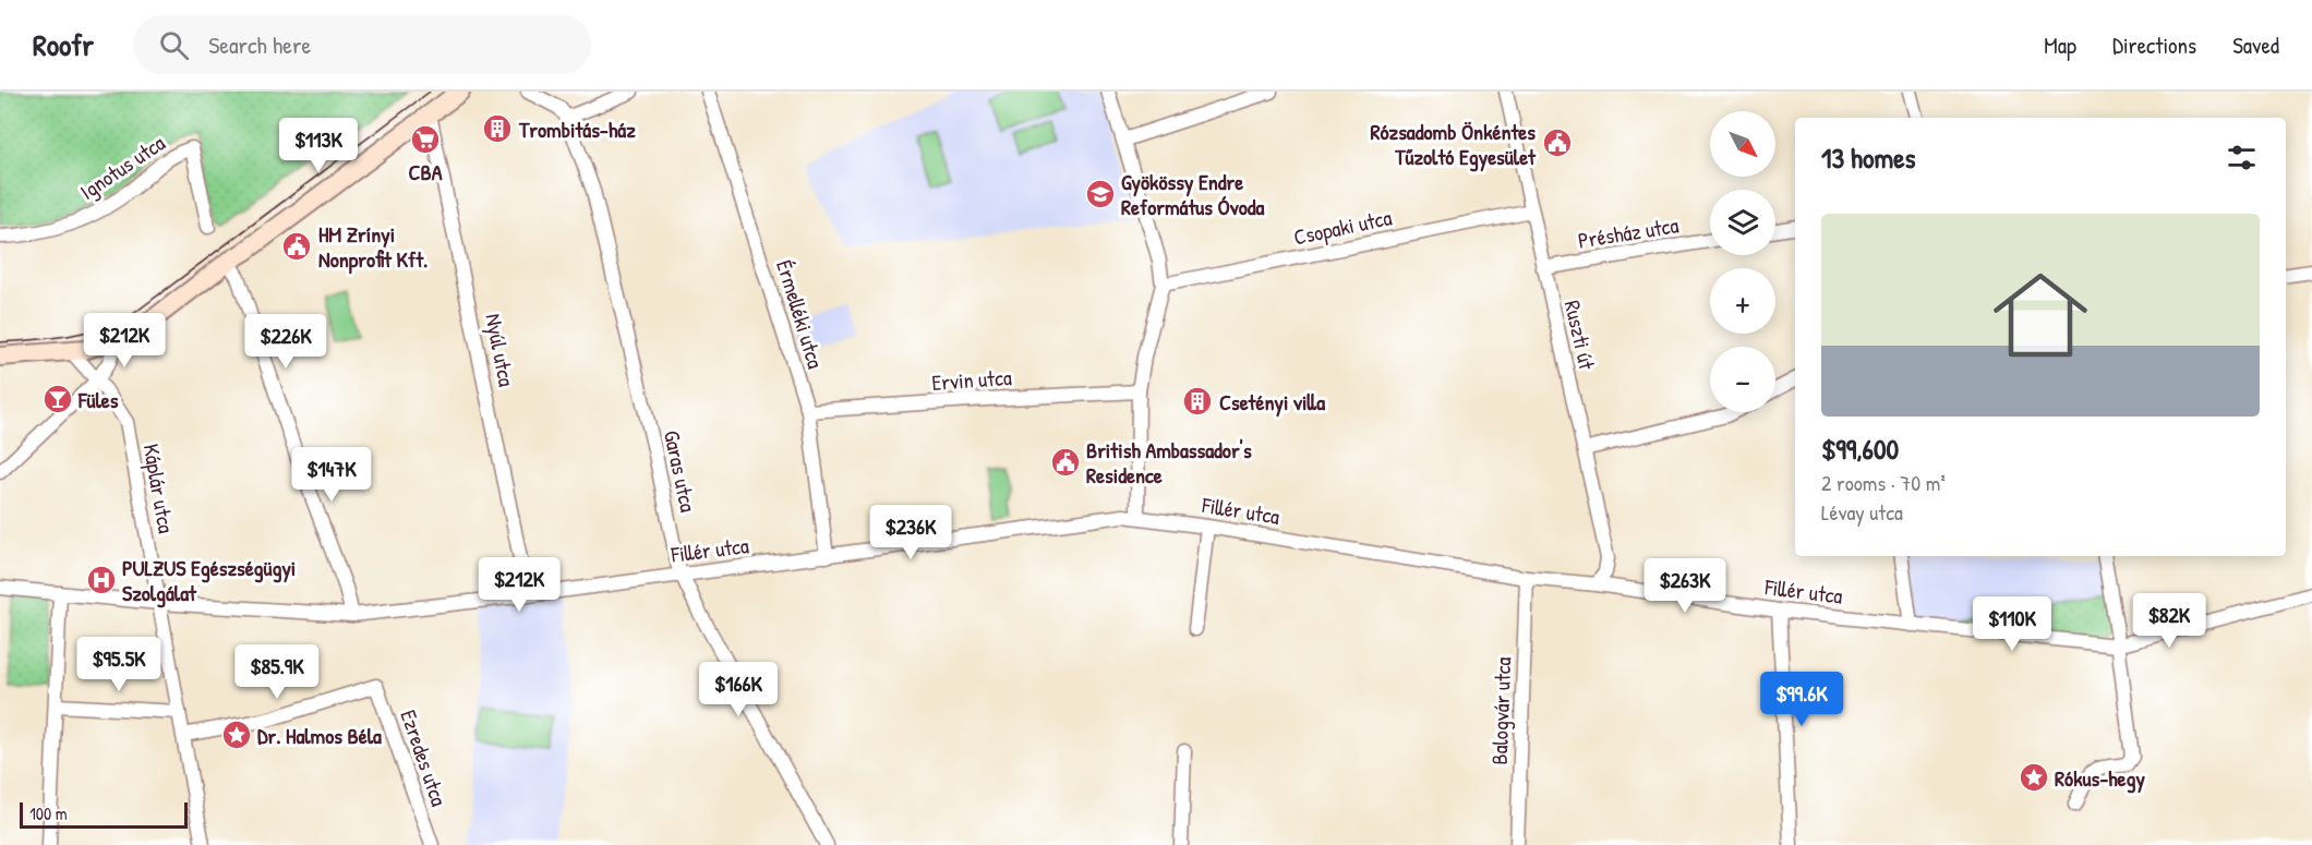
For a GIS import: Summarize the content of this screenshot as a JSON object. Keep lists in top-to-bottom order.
{
  "streets": {
    "street": [
      "Ignotus utca",
      "Csopaki utca",
      "Présház utca",
      "Érmelléki utca",
      "Ruszti út",
      "Nyúl utca",
      "Ervin utca",
      "Garas utca",
      "Káplár utca",
      "Fillér utca",
      "Balogvár utca",
      "Ezredes utca"
    ]
  },
  "crossings": [
    ["Csopaki utca", "Ruszti út"],
    ["Présház utca", "Ruszti út"],
    ["Érmelléki utca", "Ervin utca"],
    ["Érmelléki utca", "Fillér utca"],
    ["Ruszti út", "Fillér utca"],
    ["Nyúl utca", "Fillér utca"],
    ["Garas utca", "Fillér utca"],
    ["Káplár utca", "Fillér utca"],
    ["Káplár utca", "Ezredes utca"],
    ["Fillér utca", "Balogvár utca"]
  ],
  "places": {
    "building": ["Trombitás-ház", "Csetényi villa"],
    "supermarket": ["CBA"],
    "public building": ["Rózsadomb Önkéntes Tűzoltó Egyesület", "HM Zrínyi Nonprofit Kft.", "British Ambassador's Residence"],
    "school or university": ["Gyökössy Endre Református Óvoda"],
    "bar": ["Füles"],
    "hospital": ["PULZUS Egészségügyi Szolgálat"],
    "place": ["Dr. Halmos Béla", "Rókus-hegy"]
  },
  "scale_bar": "100 m",
  "north": "bottom right",
  "page": {
    "header": "Roofr",
    "search": "Search here",
    "nav": ["Map", "Directions", "Saved"],
    "map_buttons": ["+", "−"],
    "price": [
      "$113K",
      "$212K",
      "$226K",
      "$147K",
      "$236K",
      "$212K",
      "$263K",
      "$82K",
      "$110K",
      "$95.5K",
      "$85.9K",
      "$166K",
      "$99.6K"
    ],
    "heading": "13 homes",
    "list": [
      {
        "name": "$99,600",
        "note": "2 rooms · 70 m² · Lévay utca"
      }
    ],
    "scale": "100 m"
  }
}
